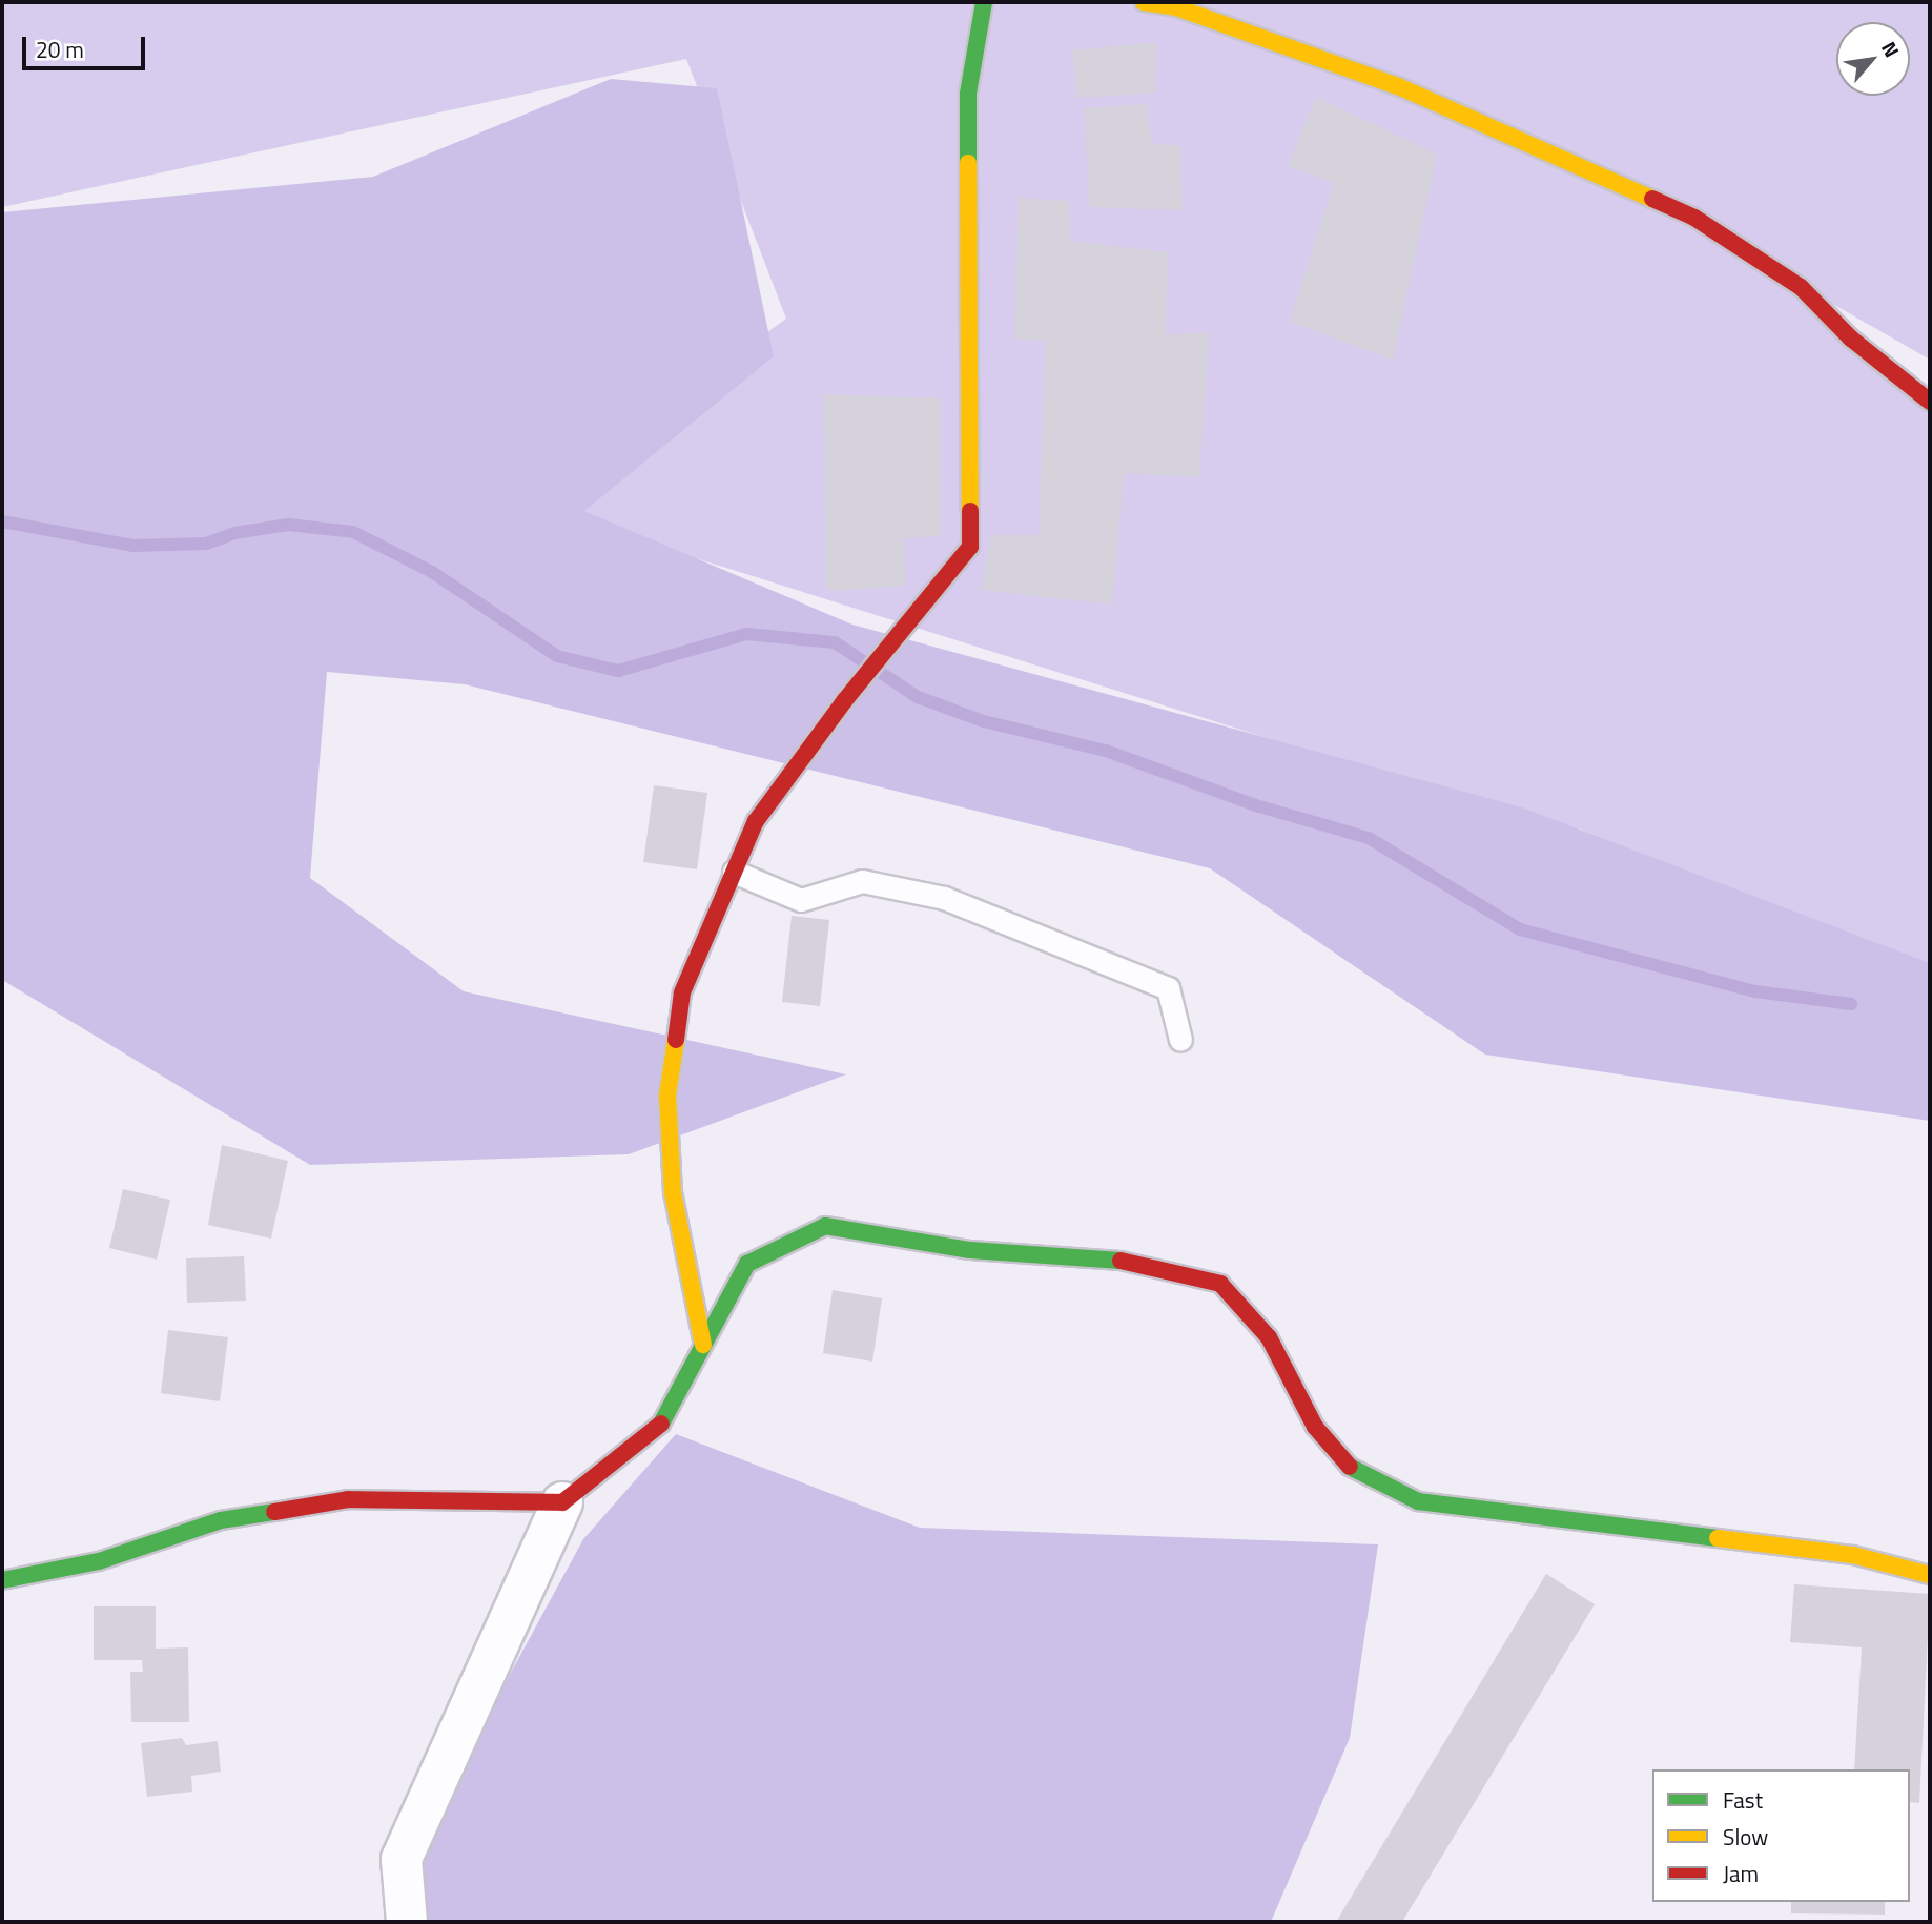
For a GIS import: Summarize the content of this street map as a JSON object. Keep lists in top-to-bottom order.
{
  "legend": ["Fast", "Slow", "Jam"],
  "scale_bar": "20 m",
  "north": "top right"
}
